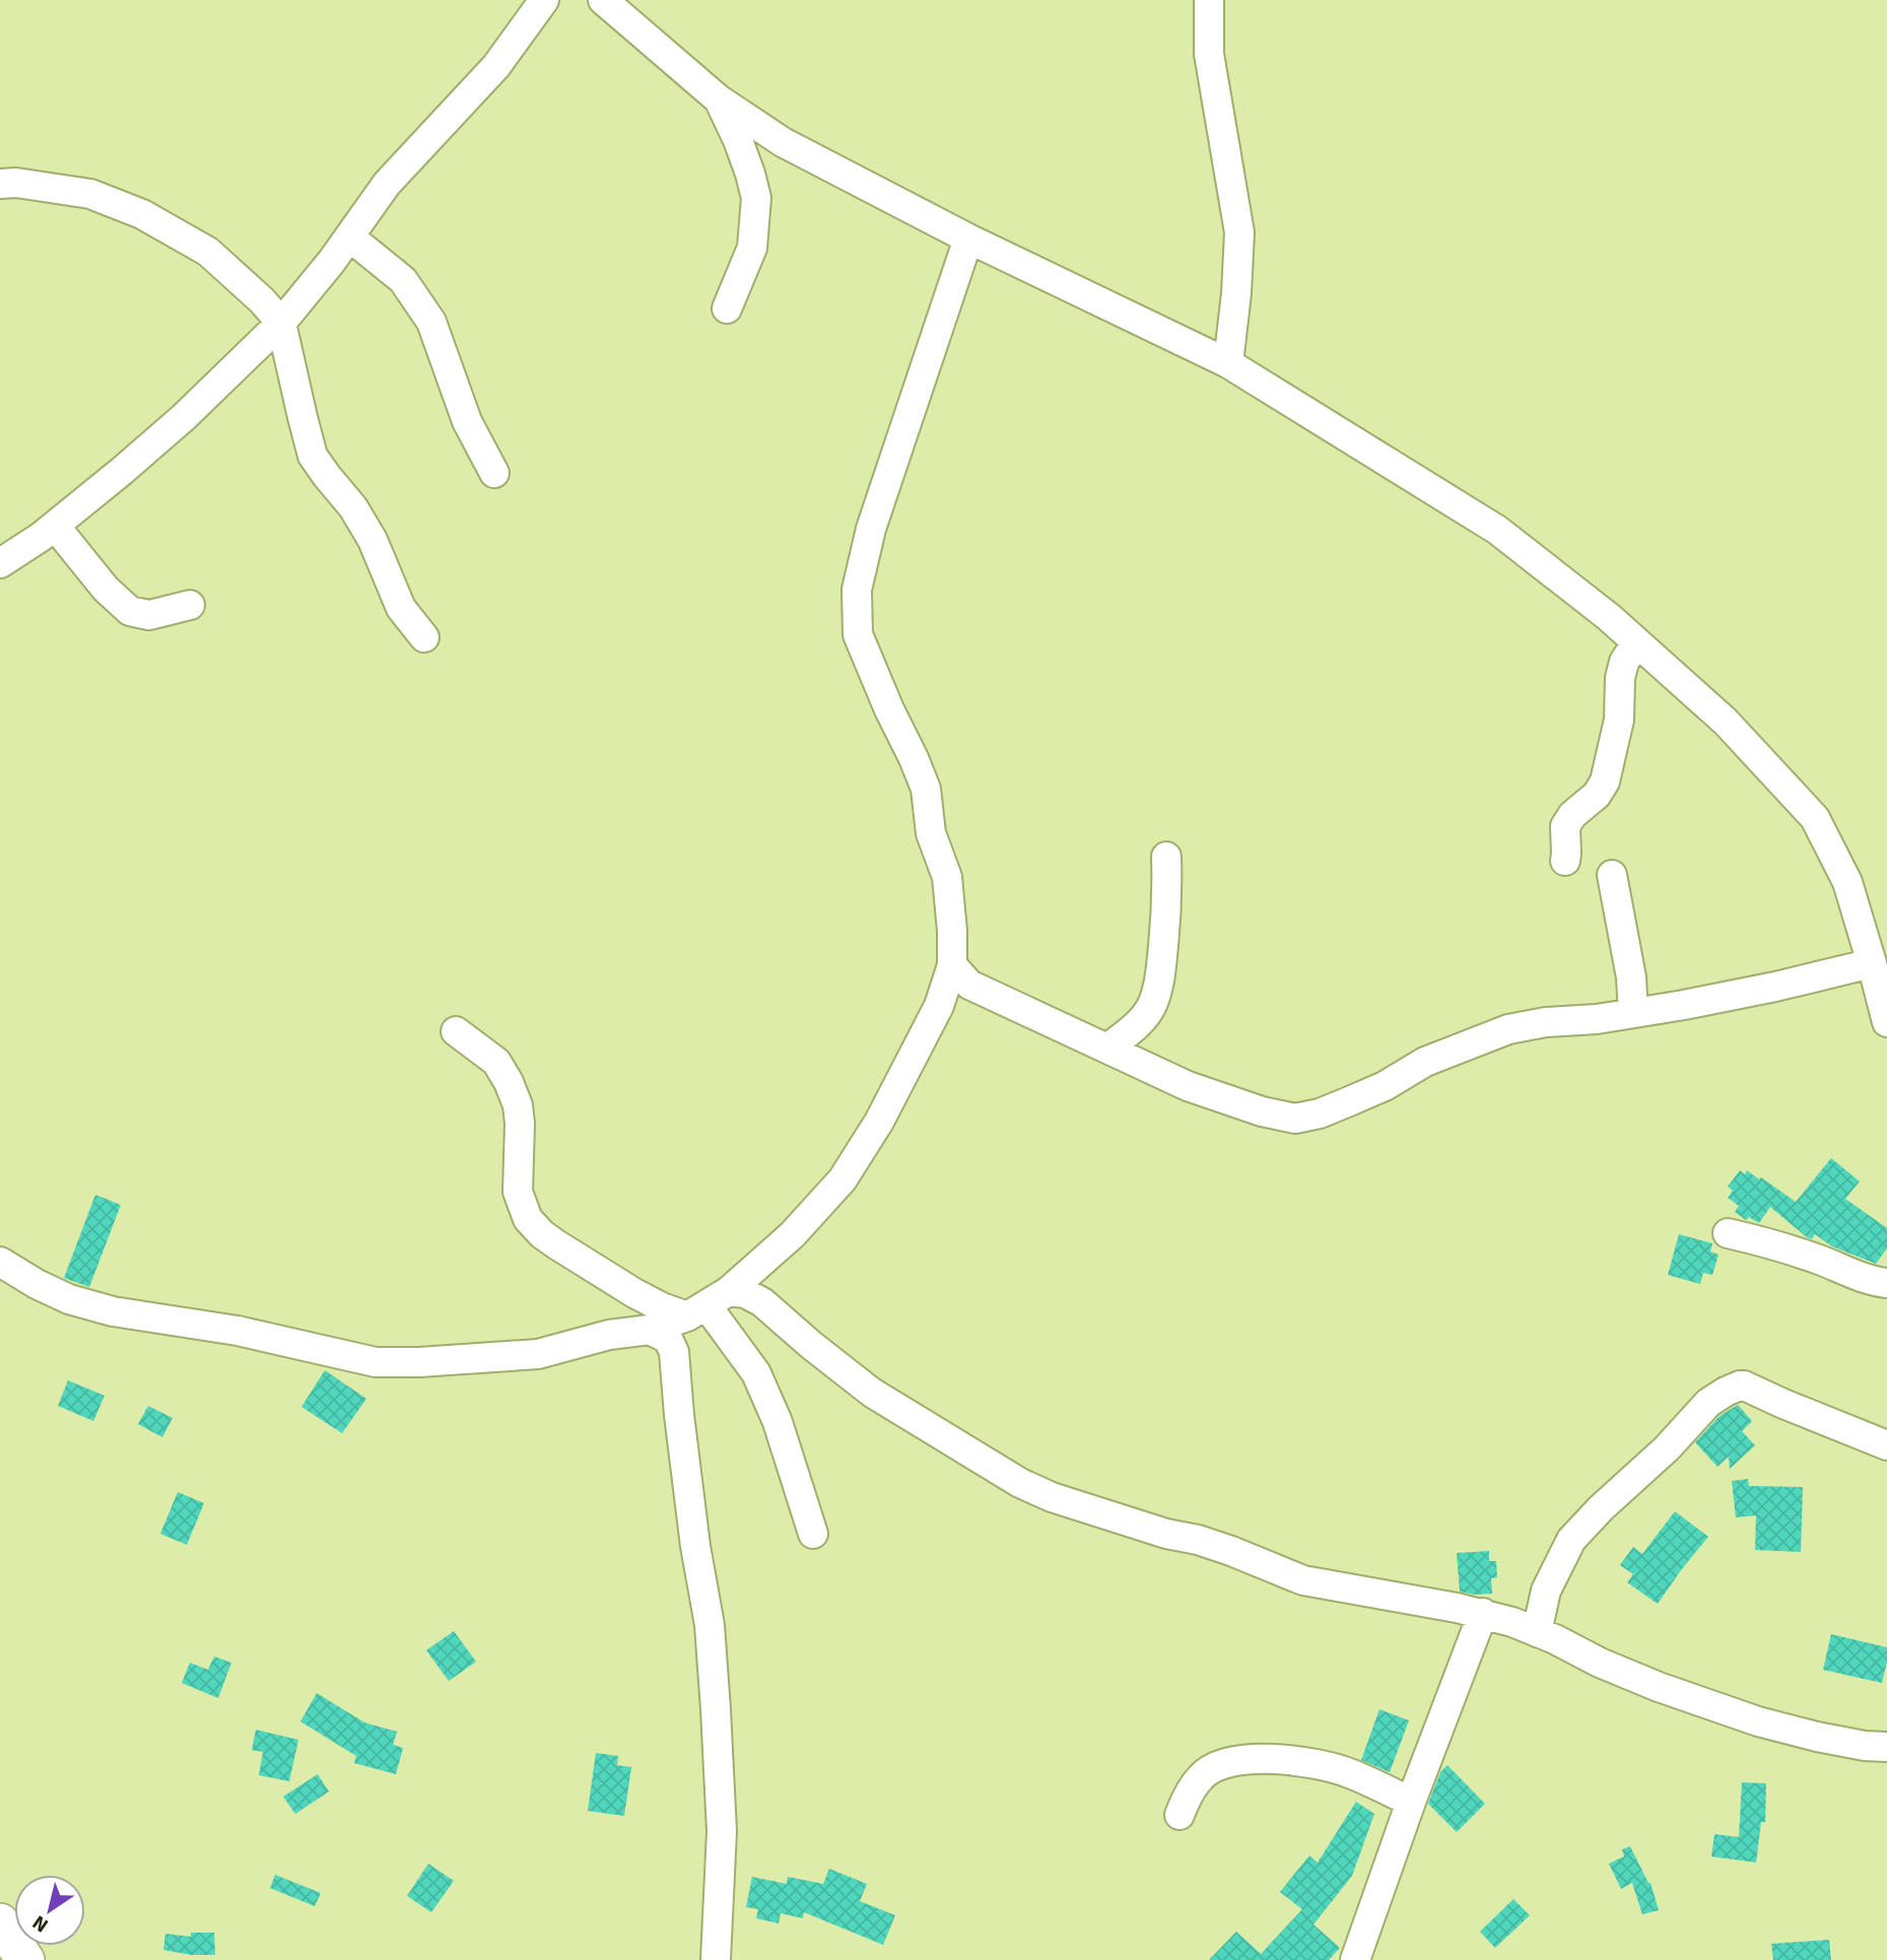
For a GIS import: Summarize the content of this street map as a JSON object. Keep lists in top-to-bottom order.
{
  "north": "bottom left"
}
